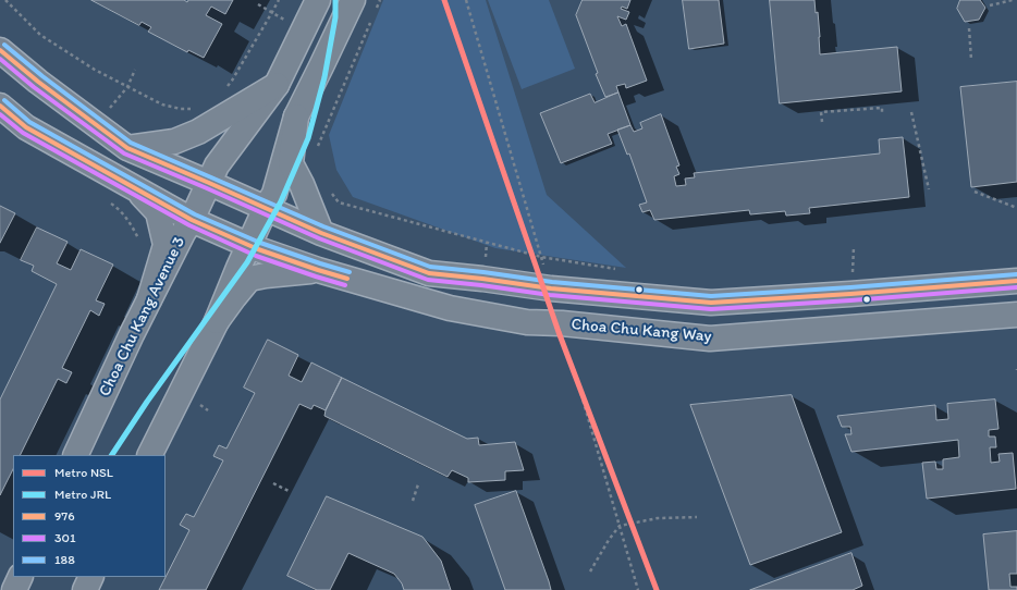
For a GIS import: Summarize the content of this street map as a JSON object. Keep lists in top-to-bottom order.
{
  "streets": {
    "main road": ["Choa Chu Kang Avenue 3", "Choa Chu Kang Way"]
  },
  "crossings": [
    ["Choa Chu Kang Avenue 3", "Choa Chu Kang Way"]
  ],
  "lines": [
    "metro line NSL",
    "metro line JRL",
    "transit line 188",
    "transit line 976",
    "transit line 301"
  ],
  "legend": [
    "Metro NSL",
    "Metro JRL",
    "976",
    "301",
    "188"
  ]
}
